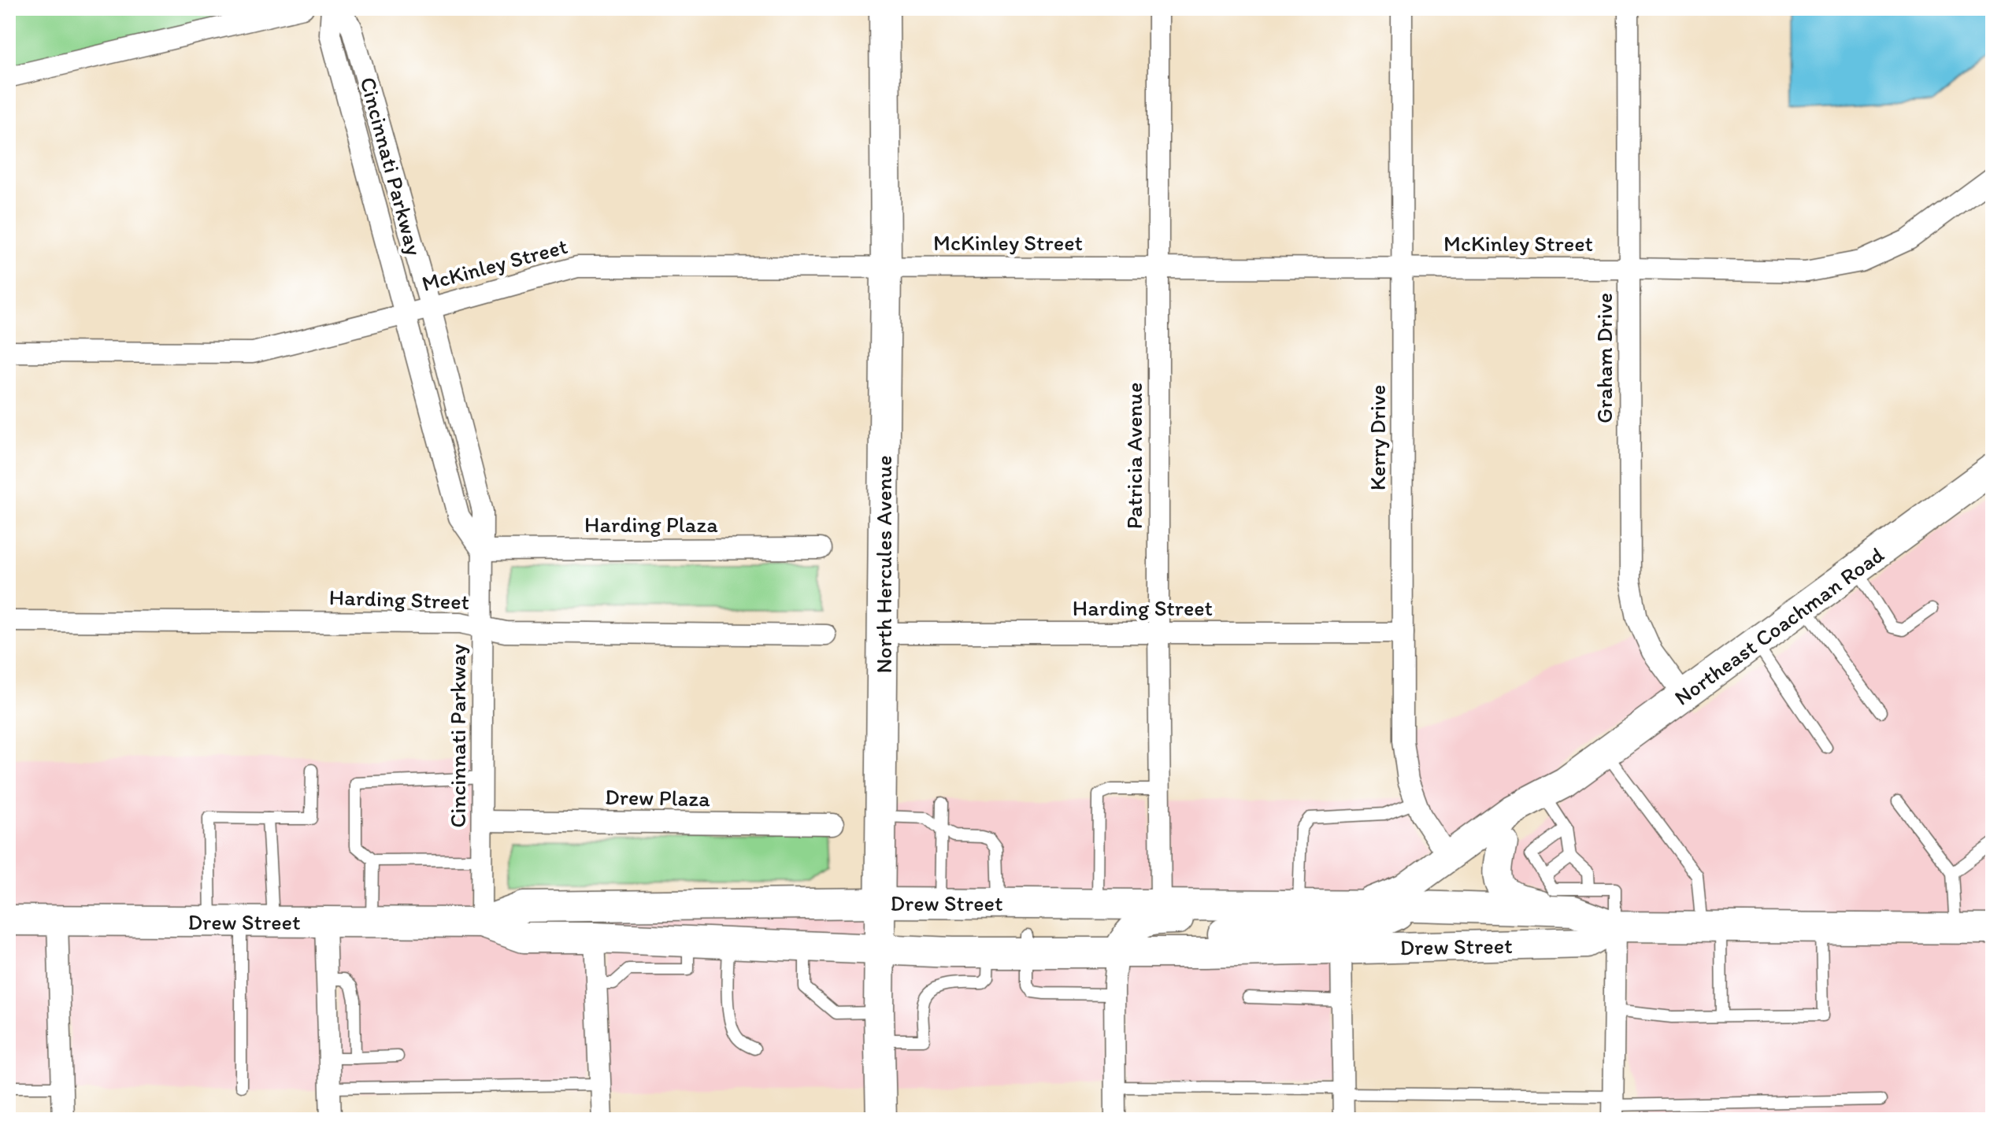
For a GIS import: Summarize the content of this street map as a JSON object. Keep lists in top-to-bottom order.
{
  "streets": {
    "main road": ["North Hercules Avenue", "Northeast Coachman Road", "Drew Street"],
    "street": [
      "Cincinnati Parkway",
      "McKinley Street",
      "Graham Drive",
      "Kerry Drive",
      "Patricia Avenue",
      "Harding Plaza",
      "Harding Street",
      "Drew Plaza"
    ]
  },
  "crossings": [
    ["Cincinnati Parkway", "McKinley Street"],
    ["Cincinnati Parkway", "Harding Plaza"],
    ["Cincinnati Parkway", "Harding Street"],
    ["Cincinnati Parkway", "Drew Plaza"],
    ["Cincinnati Parkway", "Drew Street"],
    ["McKinley Street", "Graham Drive"],
    ["McKinley Street", "Kerry Drive"],
    ["McKinley Street", "Patricia Avenue"],
    ["McKinley Street", "North Hercules Avenue"],
    ["Graham Drive", "Northeast Coachman Road"],
    ["Kerry Drive", "Harding Street"],
    ["Kerry Drive", "Northeast Coachman Road"],
    ["Patricia Avenue", "Harding Street"],
    ["Patricia Avenue", "Drew Street"],
    ["North Hercules Avenue", "Harding Street"],
    ["North Hercules Avenue", "Drew Street"],
    ["Northeast Coachman Road", "Drew Street"]
  ]
}
